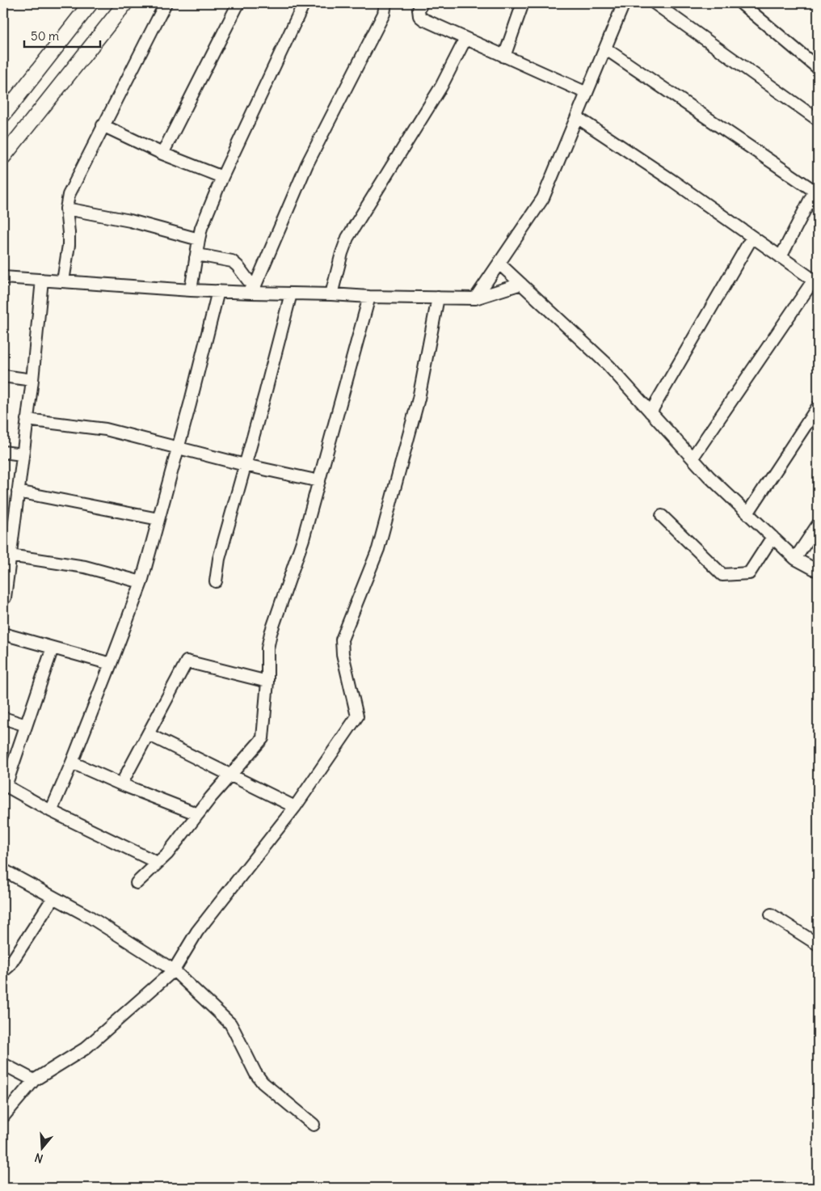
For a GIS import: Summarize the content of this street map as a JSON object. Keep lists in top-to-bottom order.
{
  "scale_bar": "50 m",
  "north": "bottom"
}
